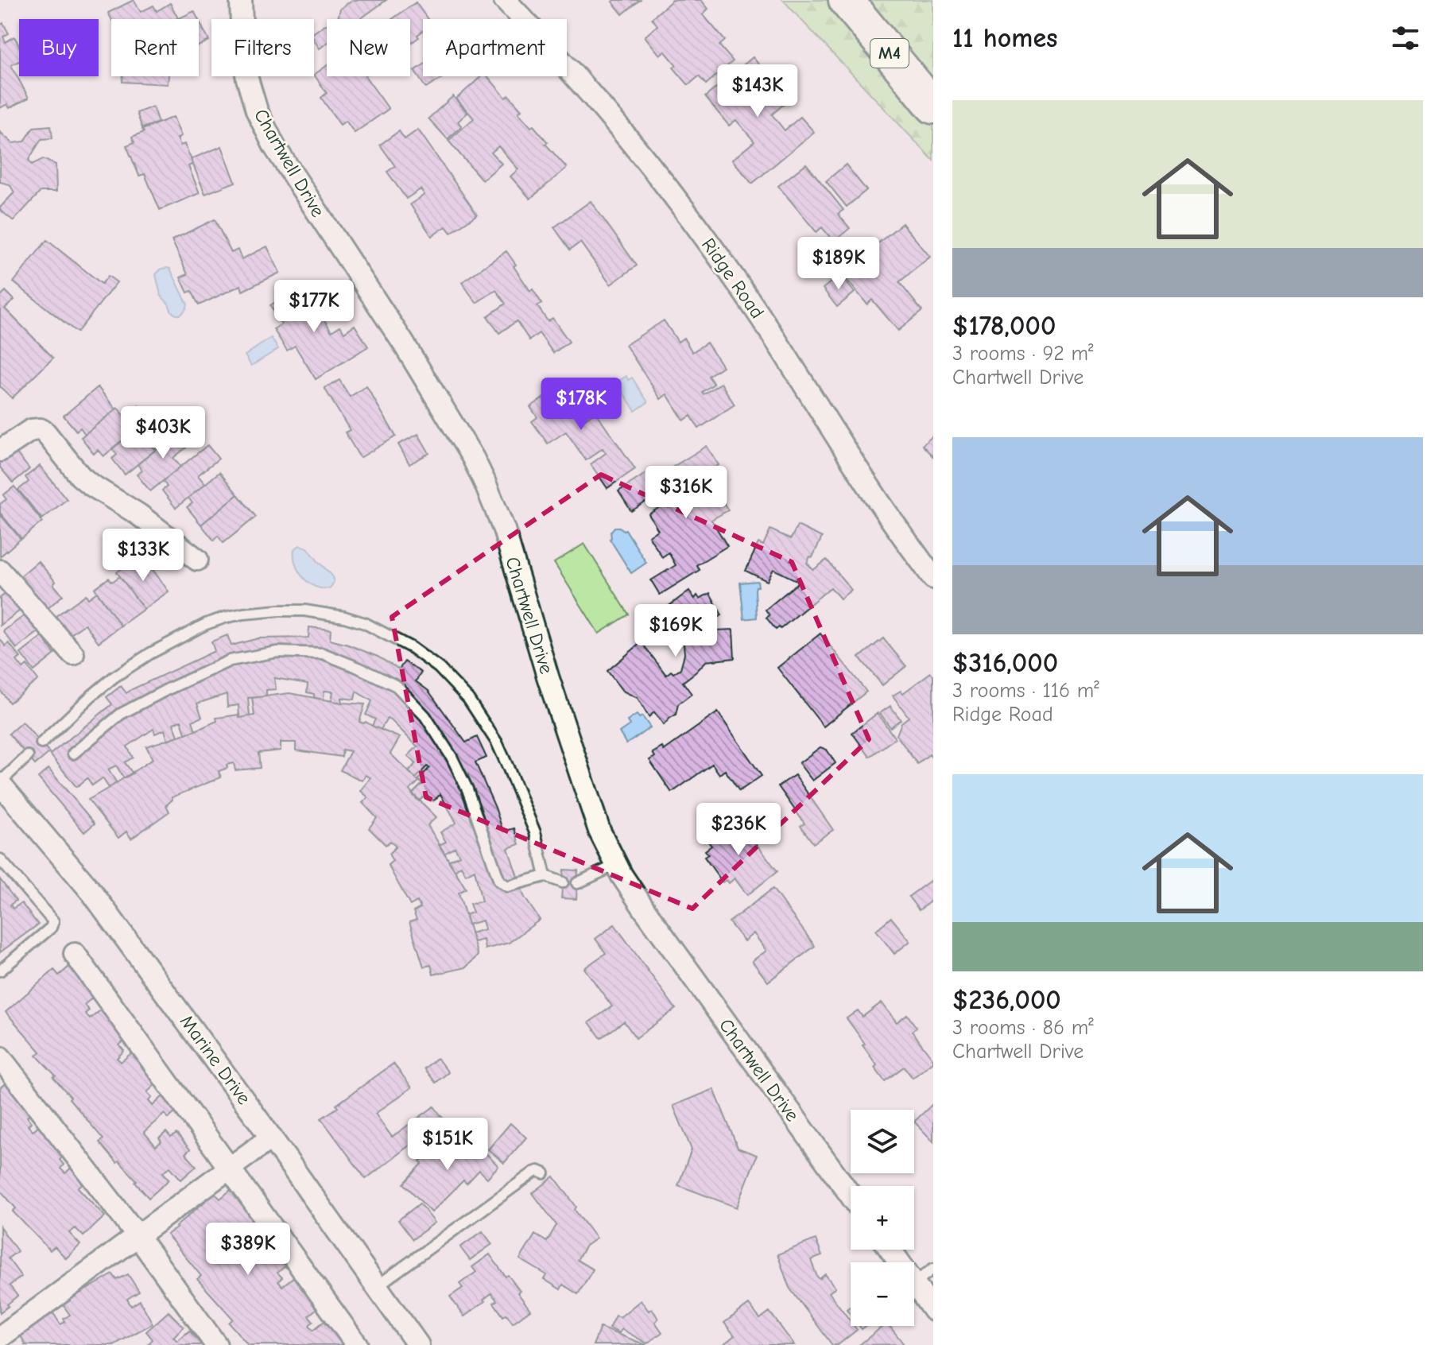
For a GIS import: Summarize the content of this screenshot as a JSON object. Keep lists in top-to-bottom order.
{
  "streets": {
    "highway": ["M4"],
    "street": ["Chartwell Drive", "Ridge Road", "Marine Drive"]
  },
  "page": {
    "heading": "11 homes",
    "chip": [
      "Buy",
      "Rent",
      "Filters",
      "New",
      "Apartment"
    ],
    "price": [
      "$143K",
      "$189K",
      "$177K",
      "$178K",
      "$403K",
      "$316K",
      "$133K",
      "$169K",
      "$236K",
      "$151K",
      "$389K"
    ],
    "list": [
      {
        "name": "$178,000",
        "note": "3 rooms · 92 m² · Chartwell Drive"
      },
      {
        "name": "$316,000",
        "note": "3 rooms · 116 m² · Ridge Road"
      },
      {
        "name": "$236,000",
        "note": "3 rooms · 86 m² · Chartwell Drive"
      }
    ],
    "map_buttons": ["+", "−"]
  }
}
